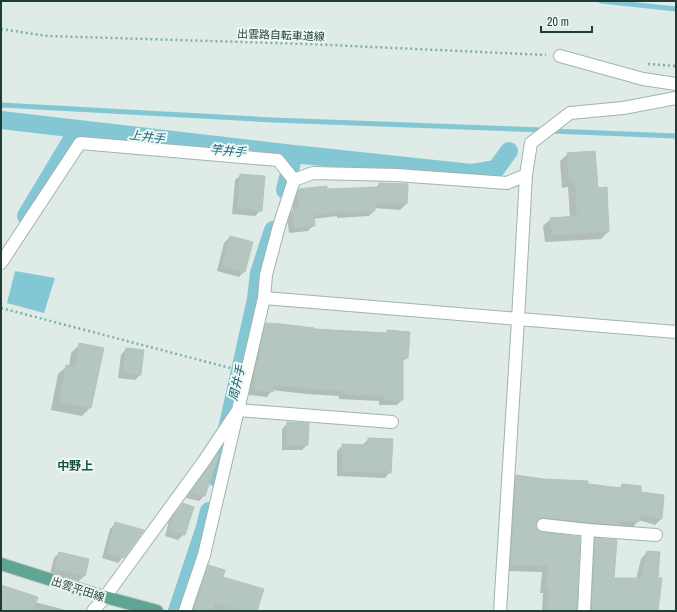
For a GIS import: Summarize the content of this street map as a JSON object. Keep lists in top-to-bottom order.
{
  "streets": {
    "main road": ["出雲平田線"],
    "path": ["出雲路自転車道線"]
  },
  "districts": ["中野上"],
  "water": ["上井手", "竿井手", "周井手"],
  "scale_bar": "20 m"
}
